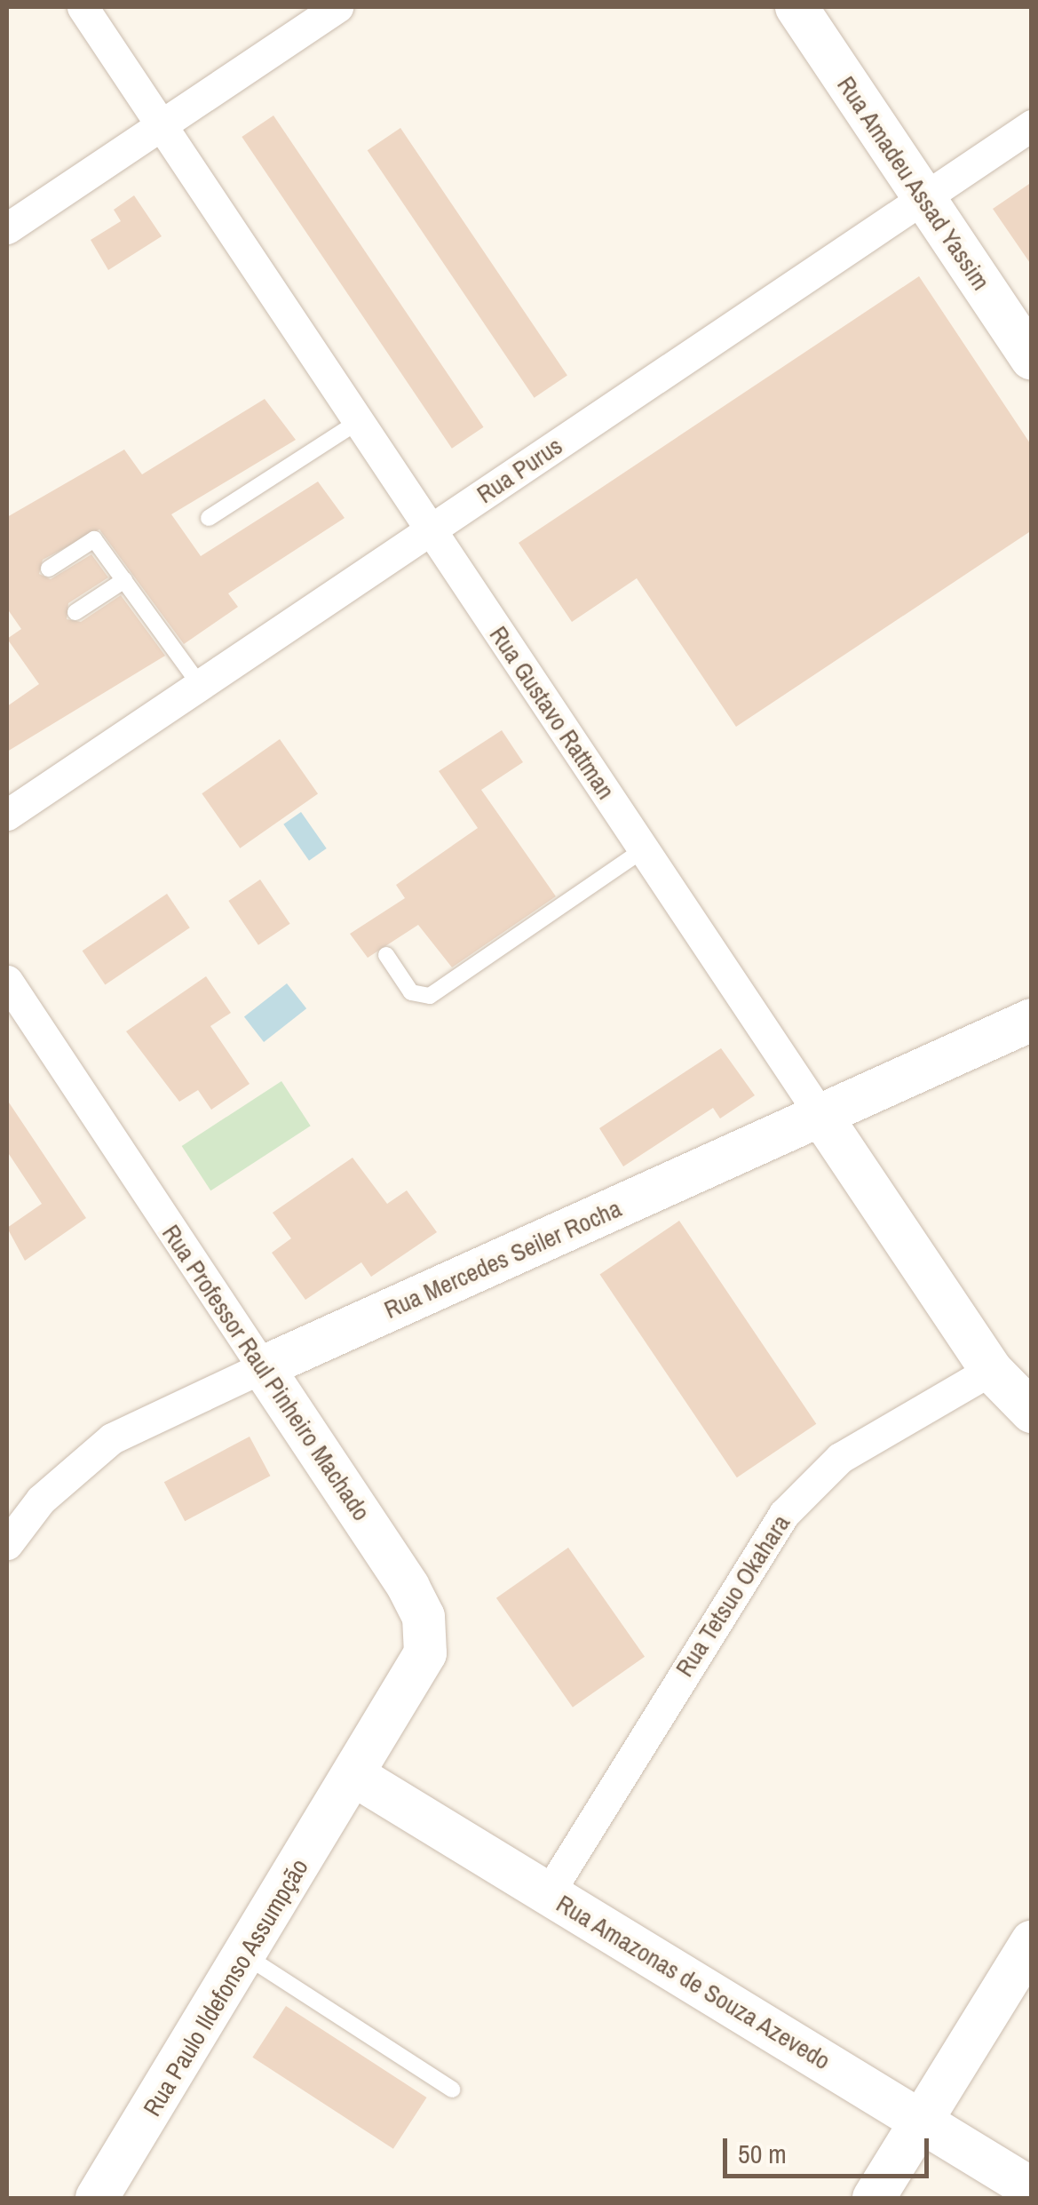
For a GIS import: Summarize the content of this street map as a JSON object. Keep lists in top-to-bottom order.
{
  "streets": {
    "main road": [
      "Rua Amadeu Assad Yassim",
      "Rua Gustavo Rattman",
      "Rua Mercedes Seiler Rocha",
      "Rua Professor Raul Pinheiro Machado",
      "Rua Amazonas de Souza Azevedo",
      "Rua Paulo Ildefonso Assumpção"
    ],
    "street": ["Rua Purus", "Rua Tetsuo Okahara"]
  },
  "crossings": [
    ["Rua Amadeu Assad Yassim", "Rua Purus"],
    ["Rua Purus", "Rua Gustavo Rattman"],
    ["Rua Gustavo Rattman", "Rua Mercedes Seiler Rocha"],
    ["Rua Gustavo Rattman", "Rua Tetsuo Okahara"],
    ["Rua Mercedes Seiler Rocha", "Rua Professor Raul Pinheiro Machado"],
    ["Rua Professor Raul Pinheiro Machado", "Rua Amazonas de Souza Azevedo"],
    ["Rua Professor Raul Pinheiro Machado", "Rua Paulo Ildefonso Assumpção"],
    ["Rua Tetsuo Okahara", "Rua Amazonas de Souza Azevedo"],
    ["Rua Amazonas de Souza Azevedo", "Rua Paulo Ildefonso Assumpção"]
  ],
  "scale_bar": "50 m"
}
